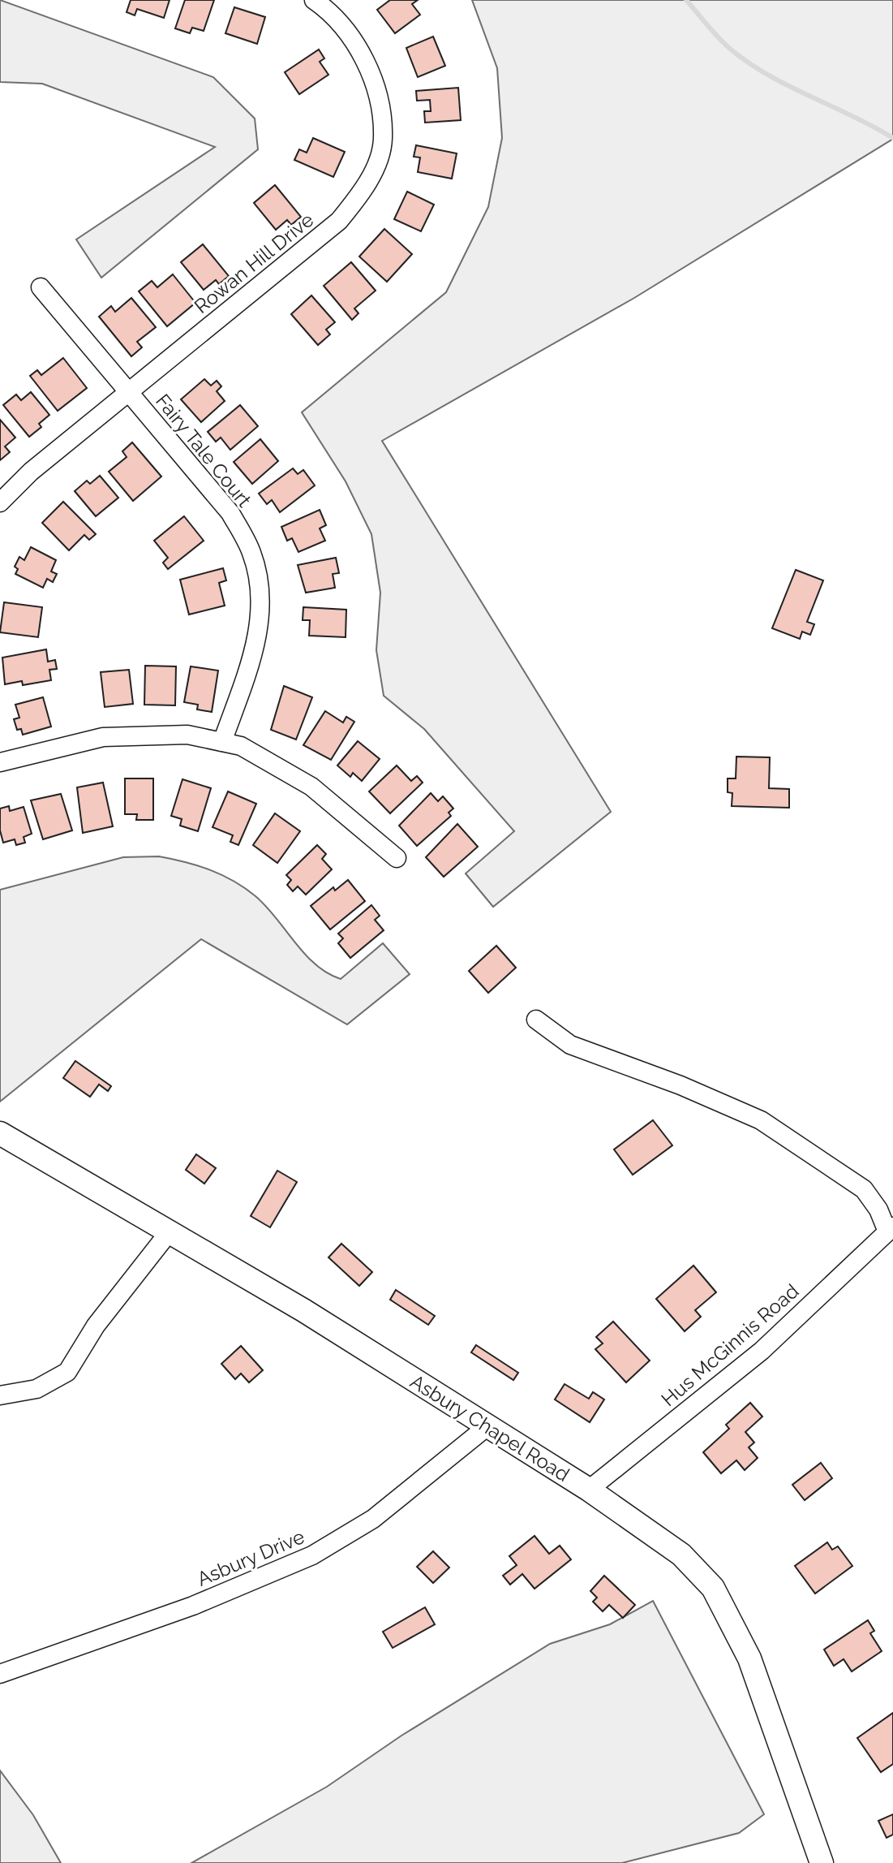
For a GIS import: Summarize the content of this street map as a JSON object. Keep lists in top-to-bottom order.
{
  "streets": {
    "main road": ["Asbury Chapel Road"],
    "street": [
      "Rowan Hill Drive",
      "Fairy Tale Court",
      "Hus McGinnis Road",
      "Asbury Drive"
    ]
  },
  "crossings": [
    ["Rowan Hill Drive", "Fairy Tale Court"],
    ["Hus McGinnis Road", "Asbury Chapel Road"],
    ["Asbury Chapel Road", "Asbury Drive"]
  ]
}
